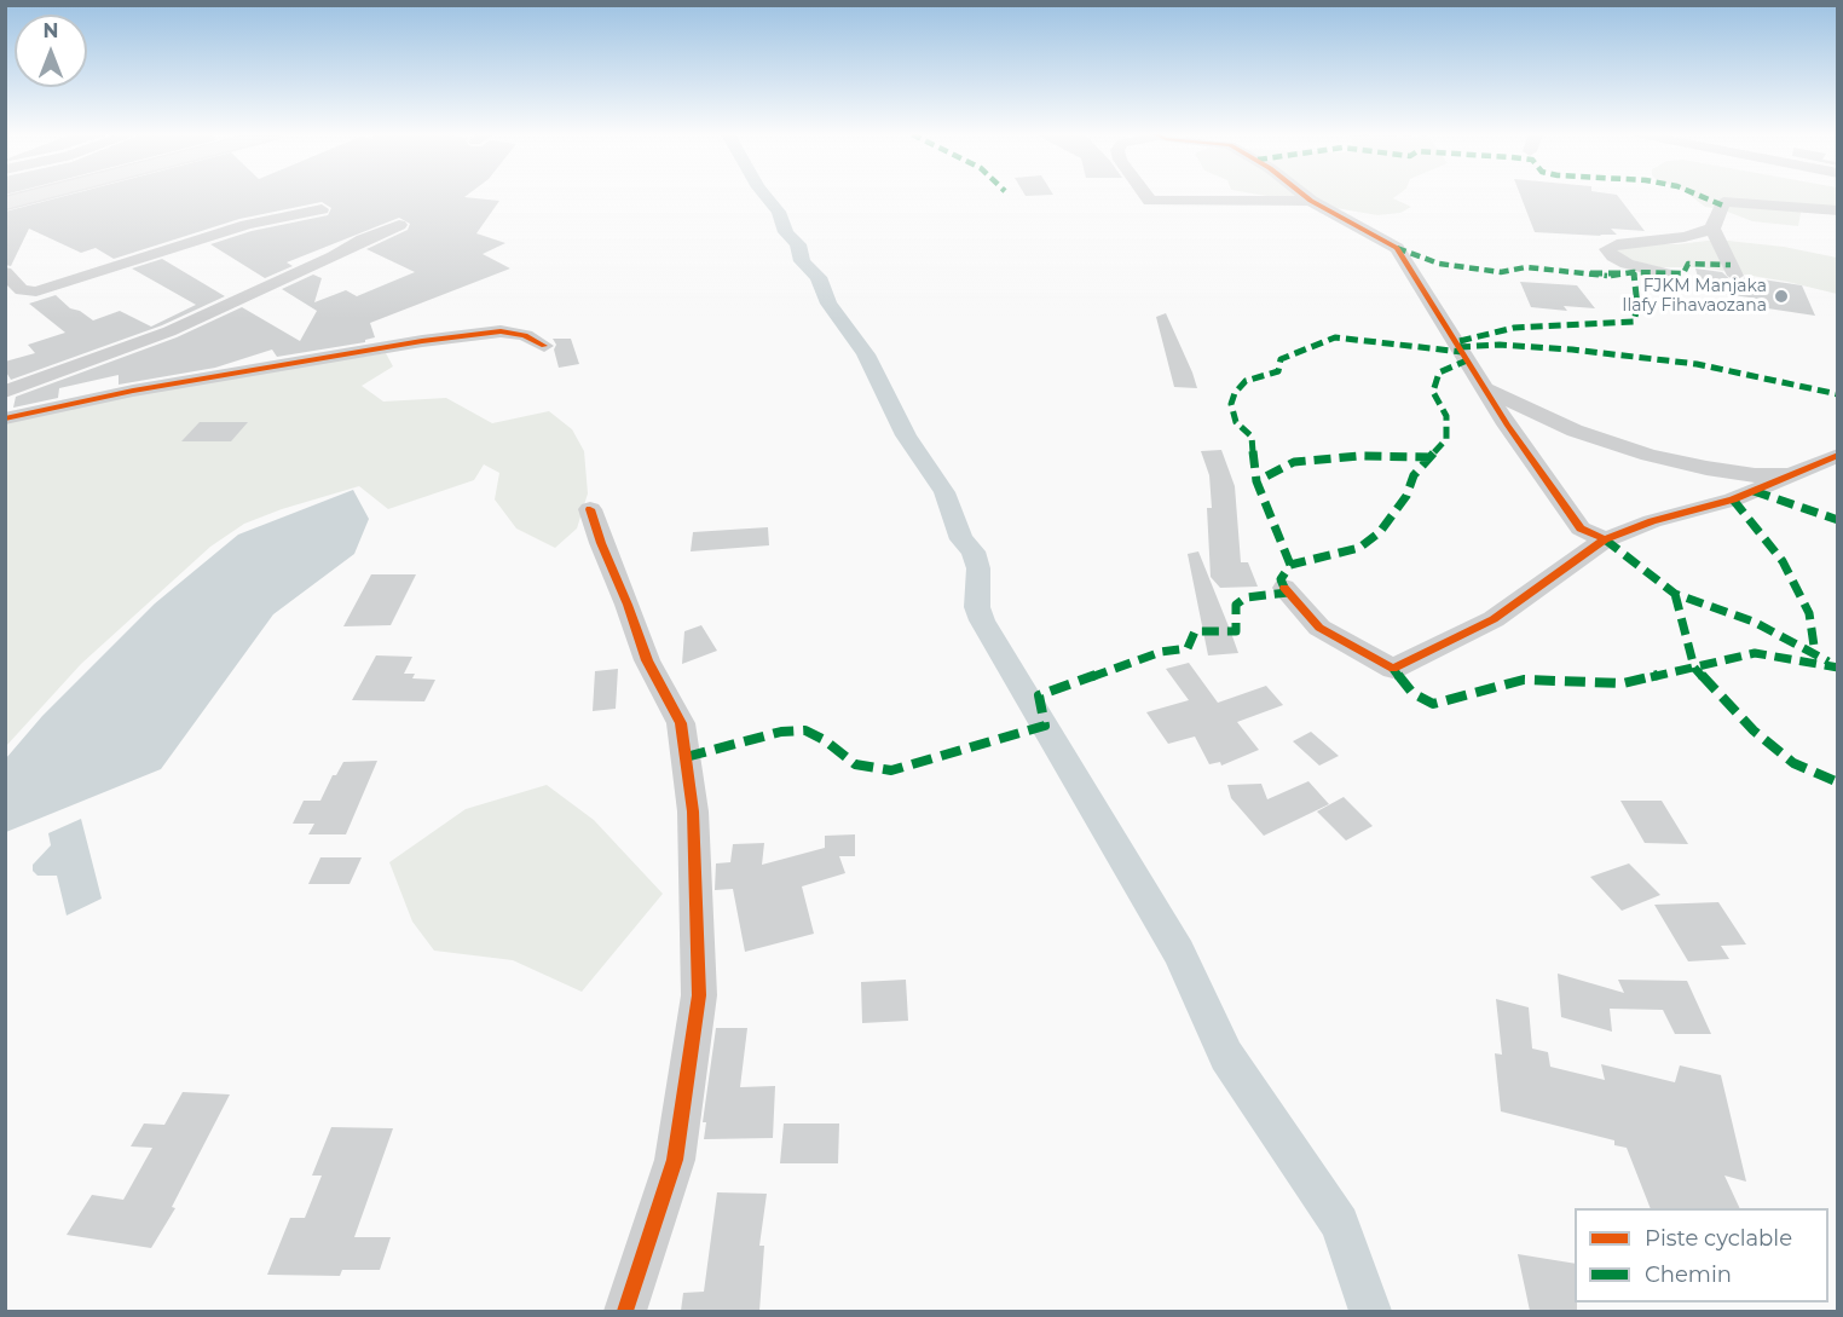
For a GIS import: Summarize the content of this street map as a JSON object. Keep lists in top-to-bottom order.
{
  "places": ["FJKM Manjaka Ilafy Fihavaozana"],
  "legend": ["Piste cyclable", "Chemin"],
  "north": "top"
}
